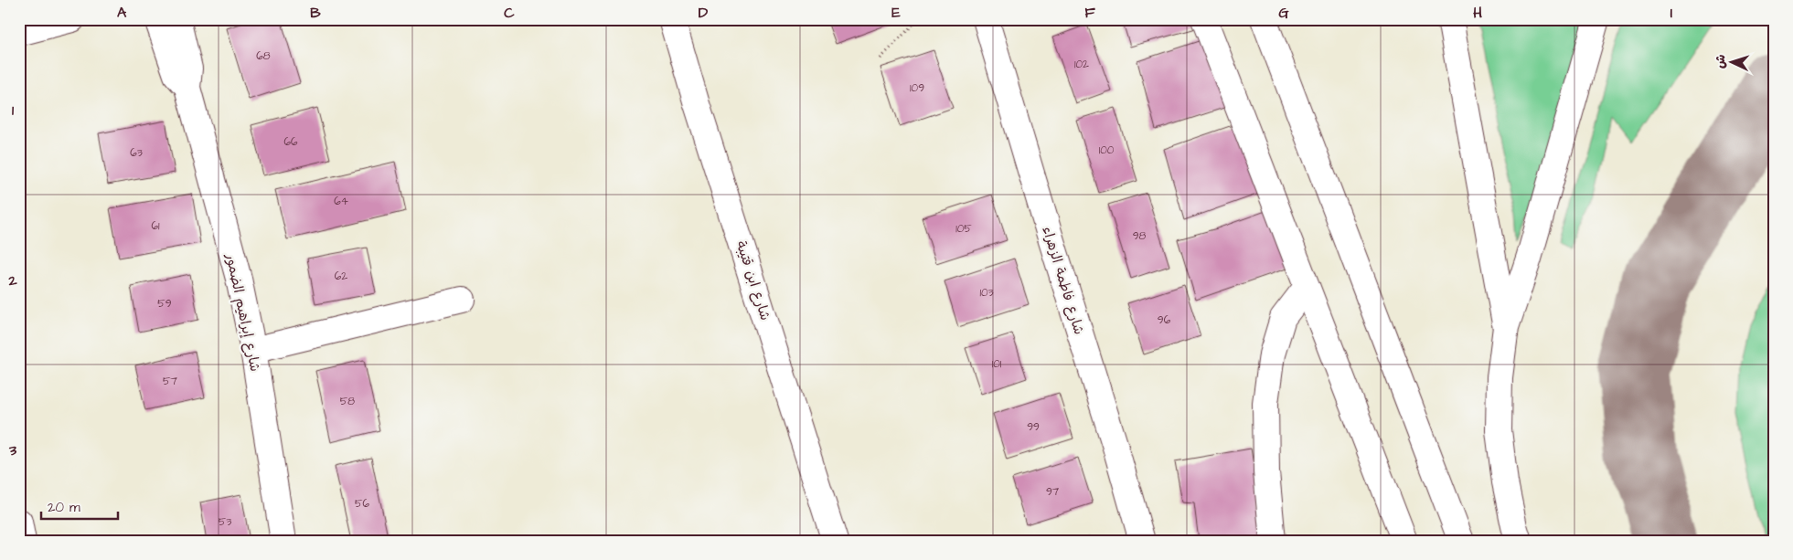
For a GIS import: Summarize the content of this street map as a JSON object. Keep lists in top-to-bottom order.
{
  "streets": {
    "street": ["شارع ابن قتيبة", "شارع فاطمة الزهراء", "شارع إبراهيم الضمور"]
  },
  "house_numbers": [
    "68",
    "102",
    "109",
    "66",
    "100",
    "63",
    "64",
    "61",
    "105",
    "98",
    "62",
    "103",
    "59",
    "96",
    "101",
    "57",
    "58",
    "99",
    "97",
    "56",
    "53"
  ],
  "scale_bar": "20 m",
  "north": "left",
  "grid": {
    "columns": [
      "A",
      "B",
      "C",
      "D",
      "E",
      "F",
      "G",
      "H",
      "I"
    ],
    "rows": ["1", "2", "3"]
  }
}
